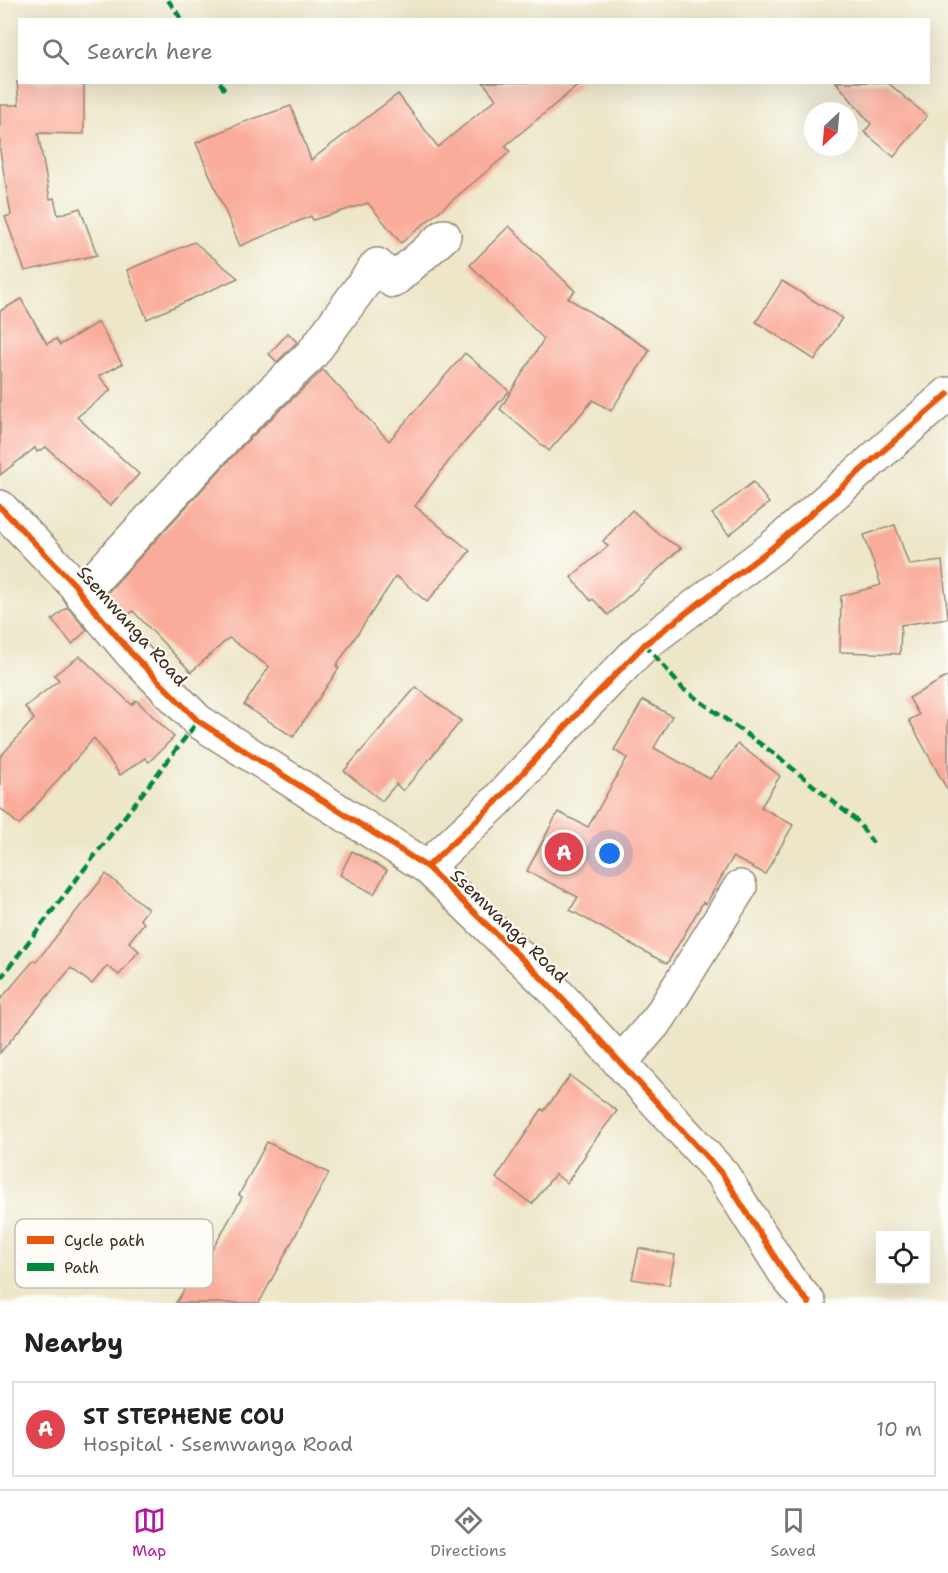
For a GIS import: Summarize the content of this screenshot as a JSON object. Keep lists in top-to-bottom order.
{
  "streets": {
    "street": ["Ssemwanga Road"]
  },
  "legend": ["Cycle path", "Path"],
  "north": "bottom left",
  "page": {
    "search": "Search here",
    "pins": "A",
    "heading": "Nearby",
    "list": [
      {
        "mark": "A",
        "name": "ST STEPHENE COU",
        "note": "Hospital · Ssemwanga Road",
        "value": "10 m"
      }
    ],
    "nav": ["Map", "Directions", "Saved"]
  }
}
